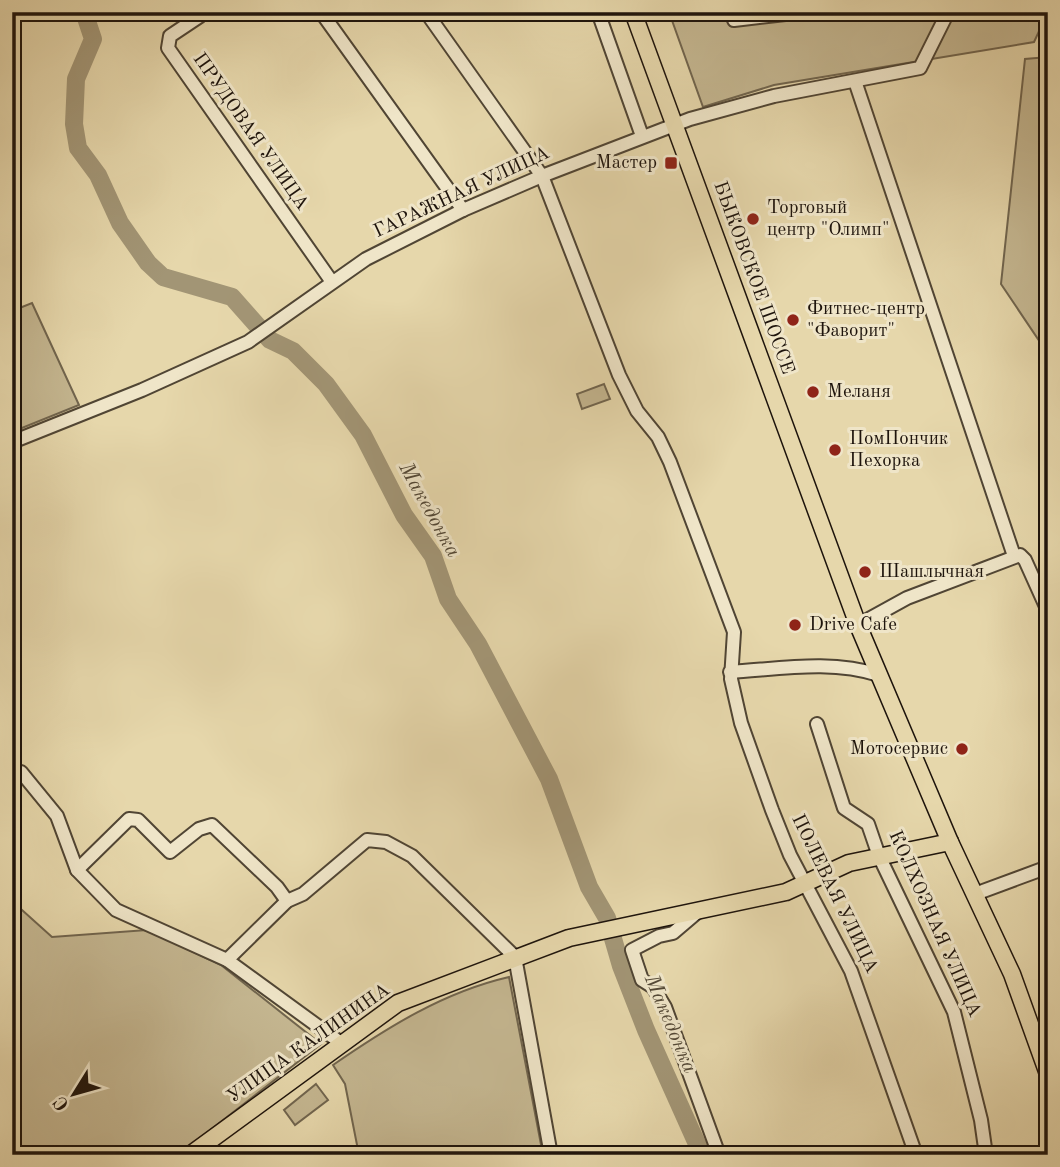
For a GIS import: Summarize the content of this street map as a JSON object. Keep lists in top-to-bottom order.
{
  "streets": {
    "main road": ["БЫКОВСКОЕ ШОССЕ", "УЛИЦА КАЛИНИНА"],
    "street": [
      "ПРУДОВАЯ УЛИЦА",
      "ГАРАЖНАЯ УЛИЦА",
      "ПОЛЕВАЯ УЛИЦА",
      "КОЛХОЗНАЯ УЛИЦА"
    ]
  },
  "crossings": [
    ["ПРУДОВАЯ УЛИЦА", "ГАРАЖНАЯ УЛИЦА"],
    ["ГАРАЖНАЯ УЛИЦА", "БЫКОВСКОЕ ШОССЕ"],
    ["ГАРАЖНАЯ УЛИЦА", "ПОЛЕВАЯ УЛИЦА"],
    ["БЫКОВСКОЕ ШОССЕ", "УЛИЦА КАЛИНИНА"],
    ["ПОЛЕВАЯ УЛИЦА", "УЛИЦА КАЛИНИНА"],
    ["КОЛХОЗНАЯ УЛИЦА", "УЛИЦА КАЛИНИНА"]
  ],
  "water": ["Македонка"],
  "places": {
    "transit": ["Мастер"],
    "other": [
      "Торговый центр \"Олимп\"",
      "Фитнес-центр \"Фаворит\"",
      "Меланя",
      "ПомПончик Пехорка",
      "Шашлычная",
      "Drive Cafe",
      "Мотосервис"
    ]
  },
  "north": "bottom left"
}
